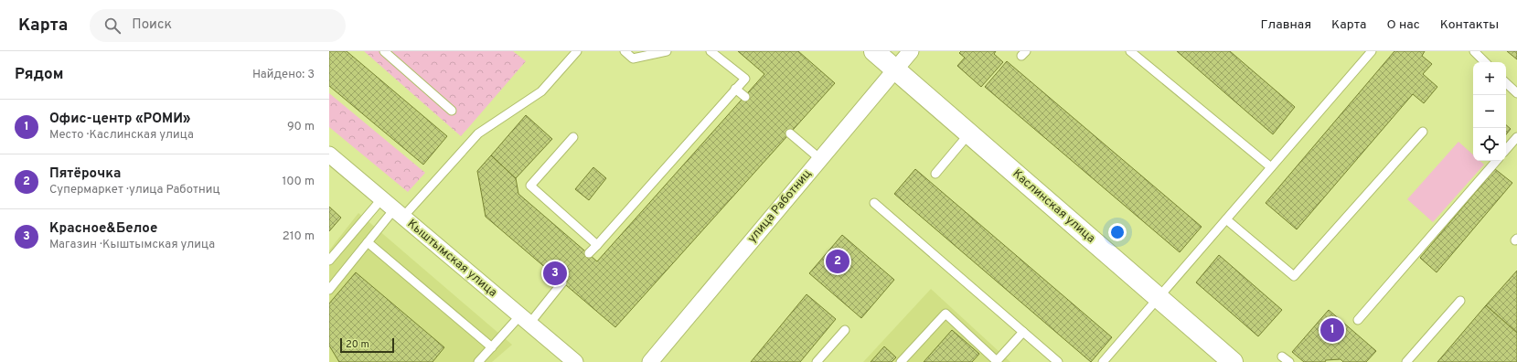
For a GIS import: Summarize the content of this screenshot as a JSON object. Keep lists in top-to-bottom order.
{
  "streets": {
    "main road": ["Каслинская улица"],
    "street": ["улица Работниц", "Кыштымская улица"]
  },
  "crossings": [
    ["улица Работниц", "Каслинская улица"]
  ],
  "scale_bar": "20 m",
  "page": {
    "header": "Карта",
    "search": "Поиск",
    "nav": [
      "Главная",
      "Карта",
      "О нас",
      "Контакты"
    ],
    "heading": ["Рядом", "Найдено: 3"],
    "map_buttons": ["+", "−"],
    "list": [
      {
        "mark": "1",
        "name": "Офис-центр «РОМИ»",
        "note": "Место · Каслинская улица",
        "value": "90 m"
      },
      {
        "mark": "2",
        "name": "Пятёрочка",
        "note": "Супермаркет · улица Работниц",
        "value": "100 m"
      },
      {
        "mark": "3",
        "name": "Красное&Белое",
        "note": "Магазин · Кыштымская улица",
        "value": "210 m"
      }
    ],
    "pins": ["2", "3", "1"],
    "scale": "20 m"
  }
}
